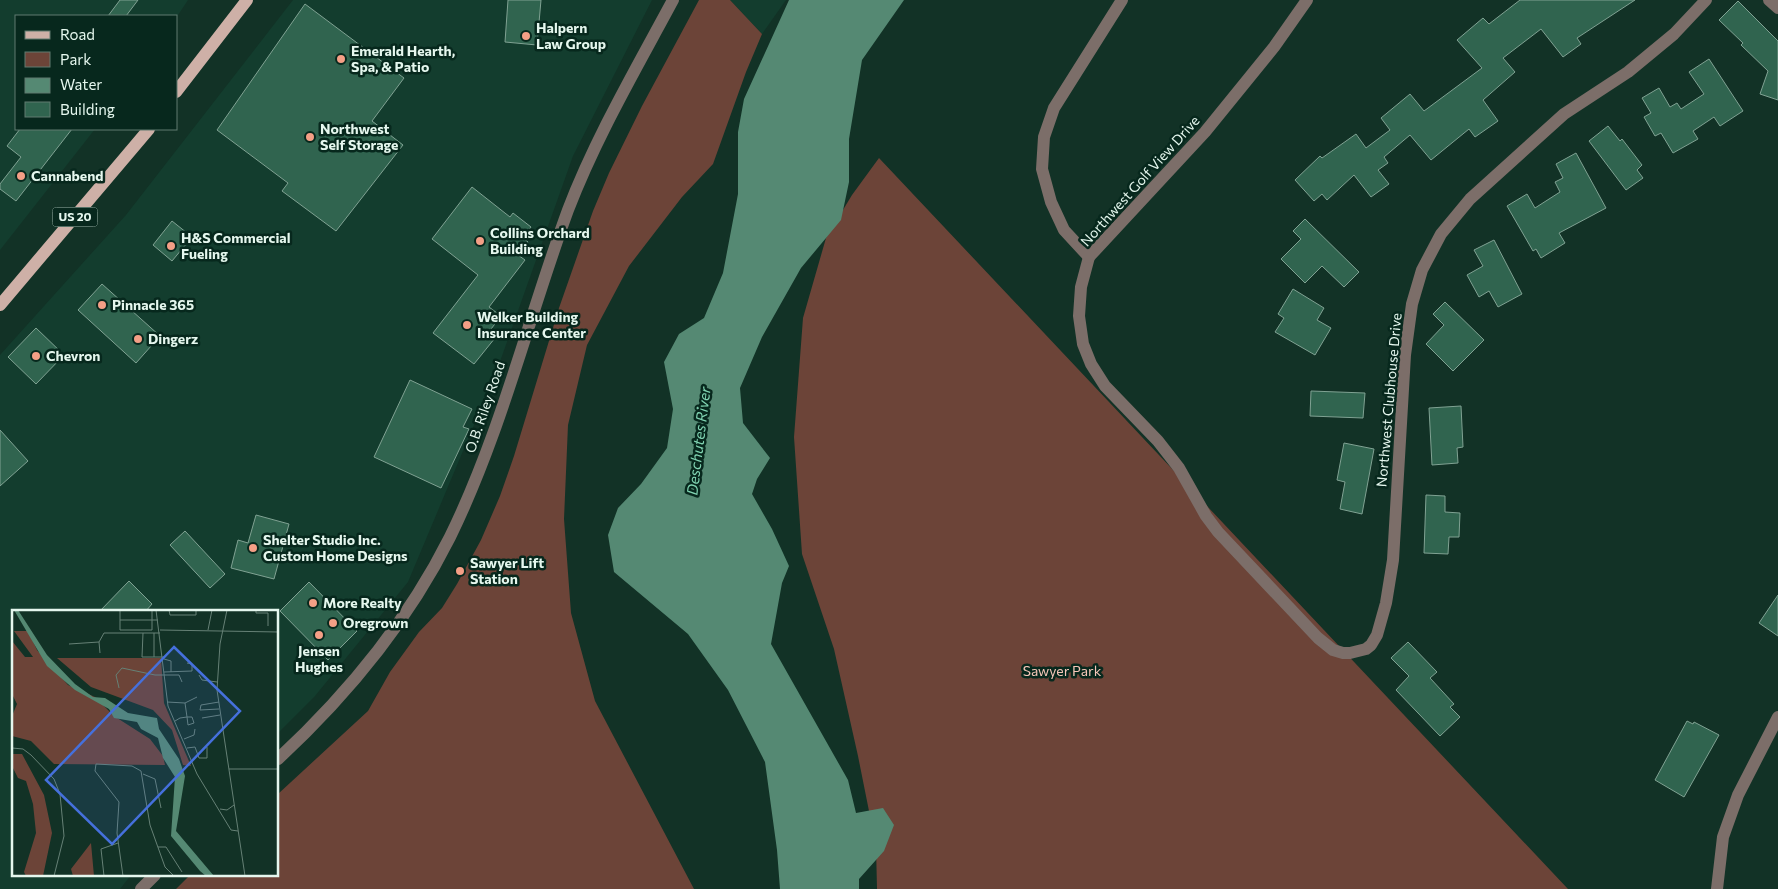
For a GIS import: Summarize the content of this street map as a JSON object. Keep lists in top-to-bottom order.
{
  "streets": {
    "main road": ["US 20"],
    "street": ["Northwest Golf View Drive", "Northwest Clubhouse Drive", "O.B. Riley Road"]
  },
  "crossings": [
    ["Northwest Golf View Drive", "Northwest Clubhouse Drive"]
  ],
  "water": ["Deschutes River"],
  "parks": ["Sawyer Park"],
  "places": [
    "Halpern Law Group",
    "Emerald Hearth, Spa, & Patio",
    "Northwest Self Storage",
    "Cannabend",
    "Collins Orchard Building",
    "H&S Commercial Fueling",
    "Pinnacle 365",
    "Welker Building Insurance Center",
    "Dingerz",
    "Chevron",
    "Shelter Studio Inc. Custom Home Designs",
    "Sawyer Lift Station",
    "More Realty",
    "Oregrown",
    "Jensen Hughes"
  ],
  "legend": [
    "Road",
    "Park",
    "Water",
    "Building"
  ]
}
